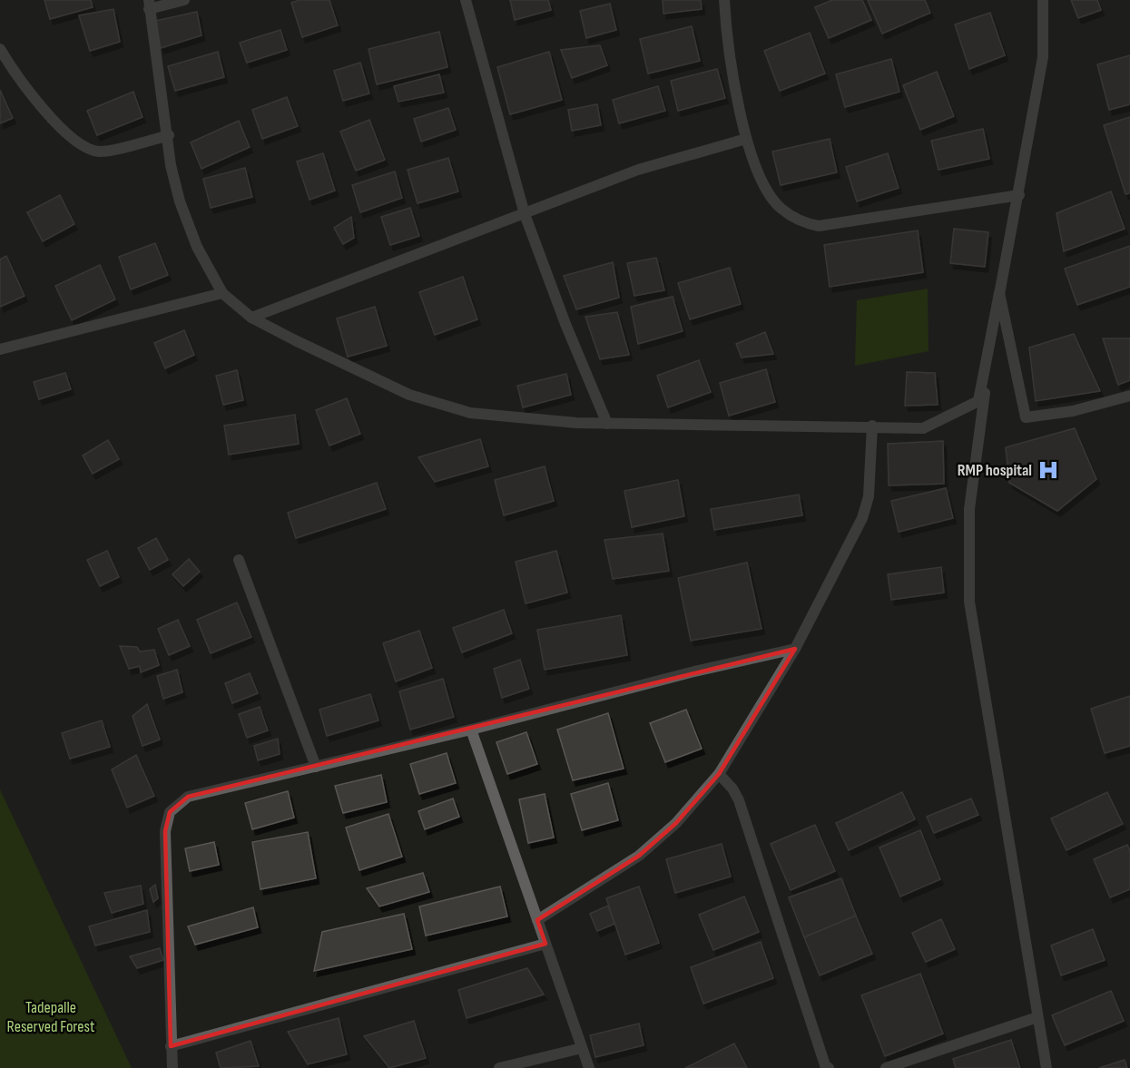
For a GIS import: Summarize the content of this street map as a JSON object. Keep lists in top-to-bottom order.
{
  "parks": ["Tadepalle Reserved Forest"],
  "places": {
    "hospital": ["RMP hospital"]
  }
}
